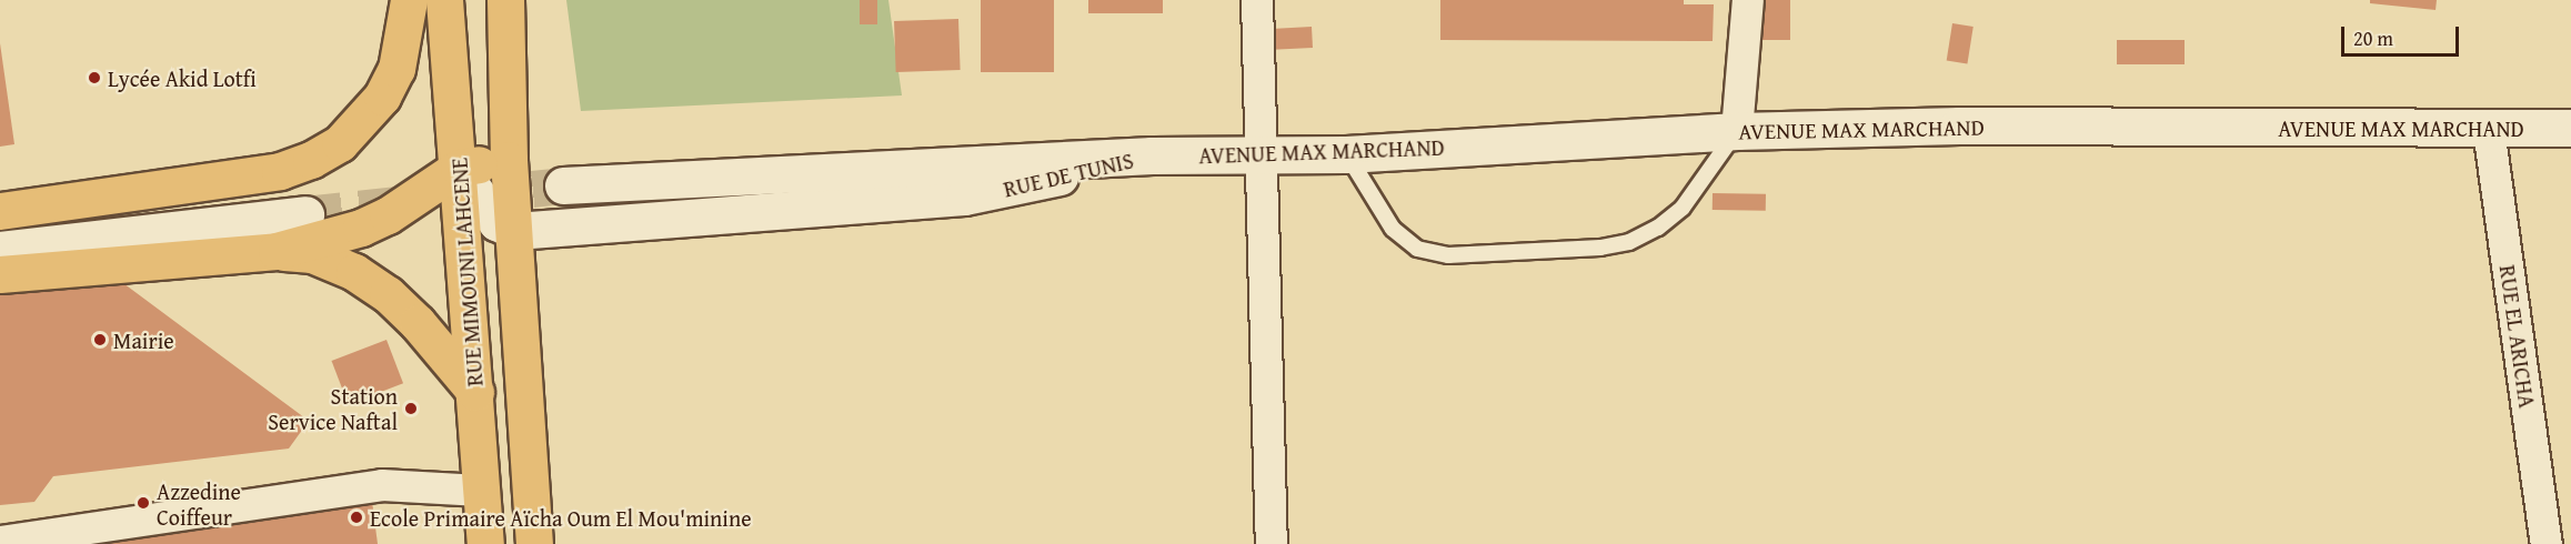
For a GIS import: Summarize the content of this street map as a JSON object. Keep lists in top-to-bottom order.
{
  "streets": {
    "main road": ["AVENUE MAX MARCHAND", "RUE DE TUNIS", "RUE MIMOUNI LAHCENE"],
    "street": ["RUE EL ARICHA"]
  },
  "crossings": [
    ["AVENUE MAX MARCHAND", "RUE DE TUNIS"],
    ["AVENUE MAX MARCHAND", "RUE EL ARICHA"]
  ],
  "places": [
    "Lycée Akid Lotfi",
    "Mairie",
    "Station Service Naftal",
    "Azzedine Coiffeur",
    "Ecole Primaire Aïcha Oum El Mou'minine"
  ],
  "scale_bar": "20 m"
}
